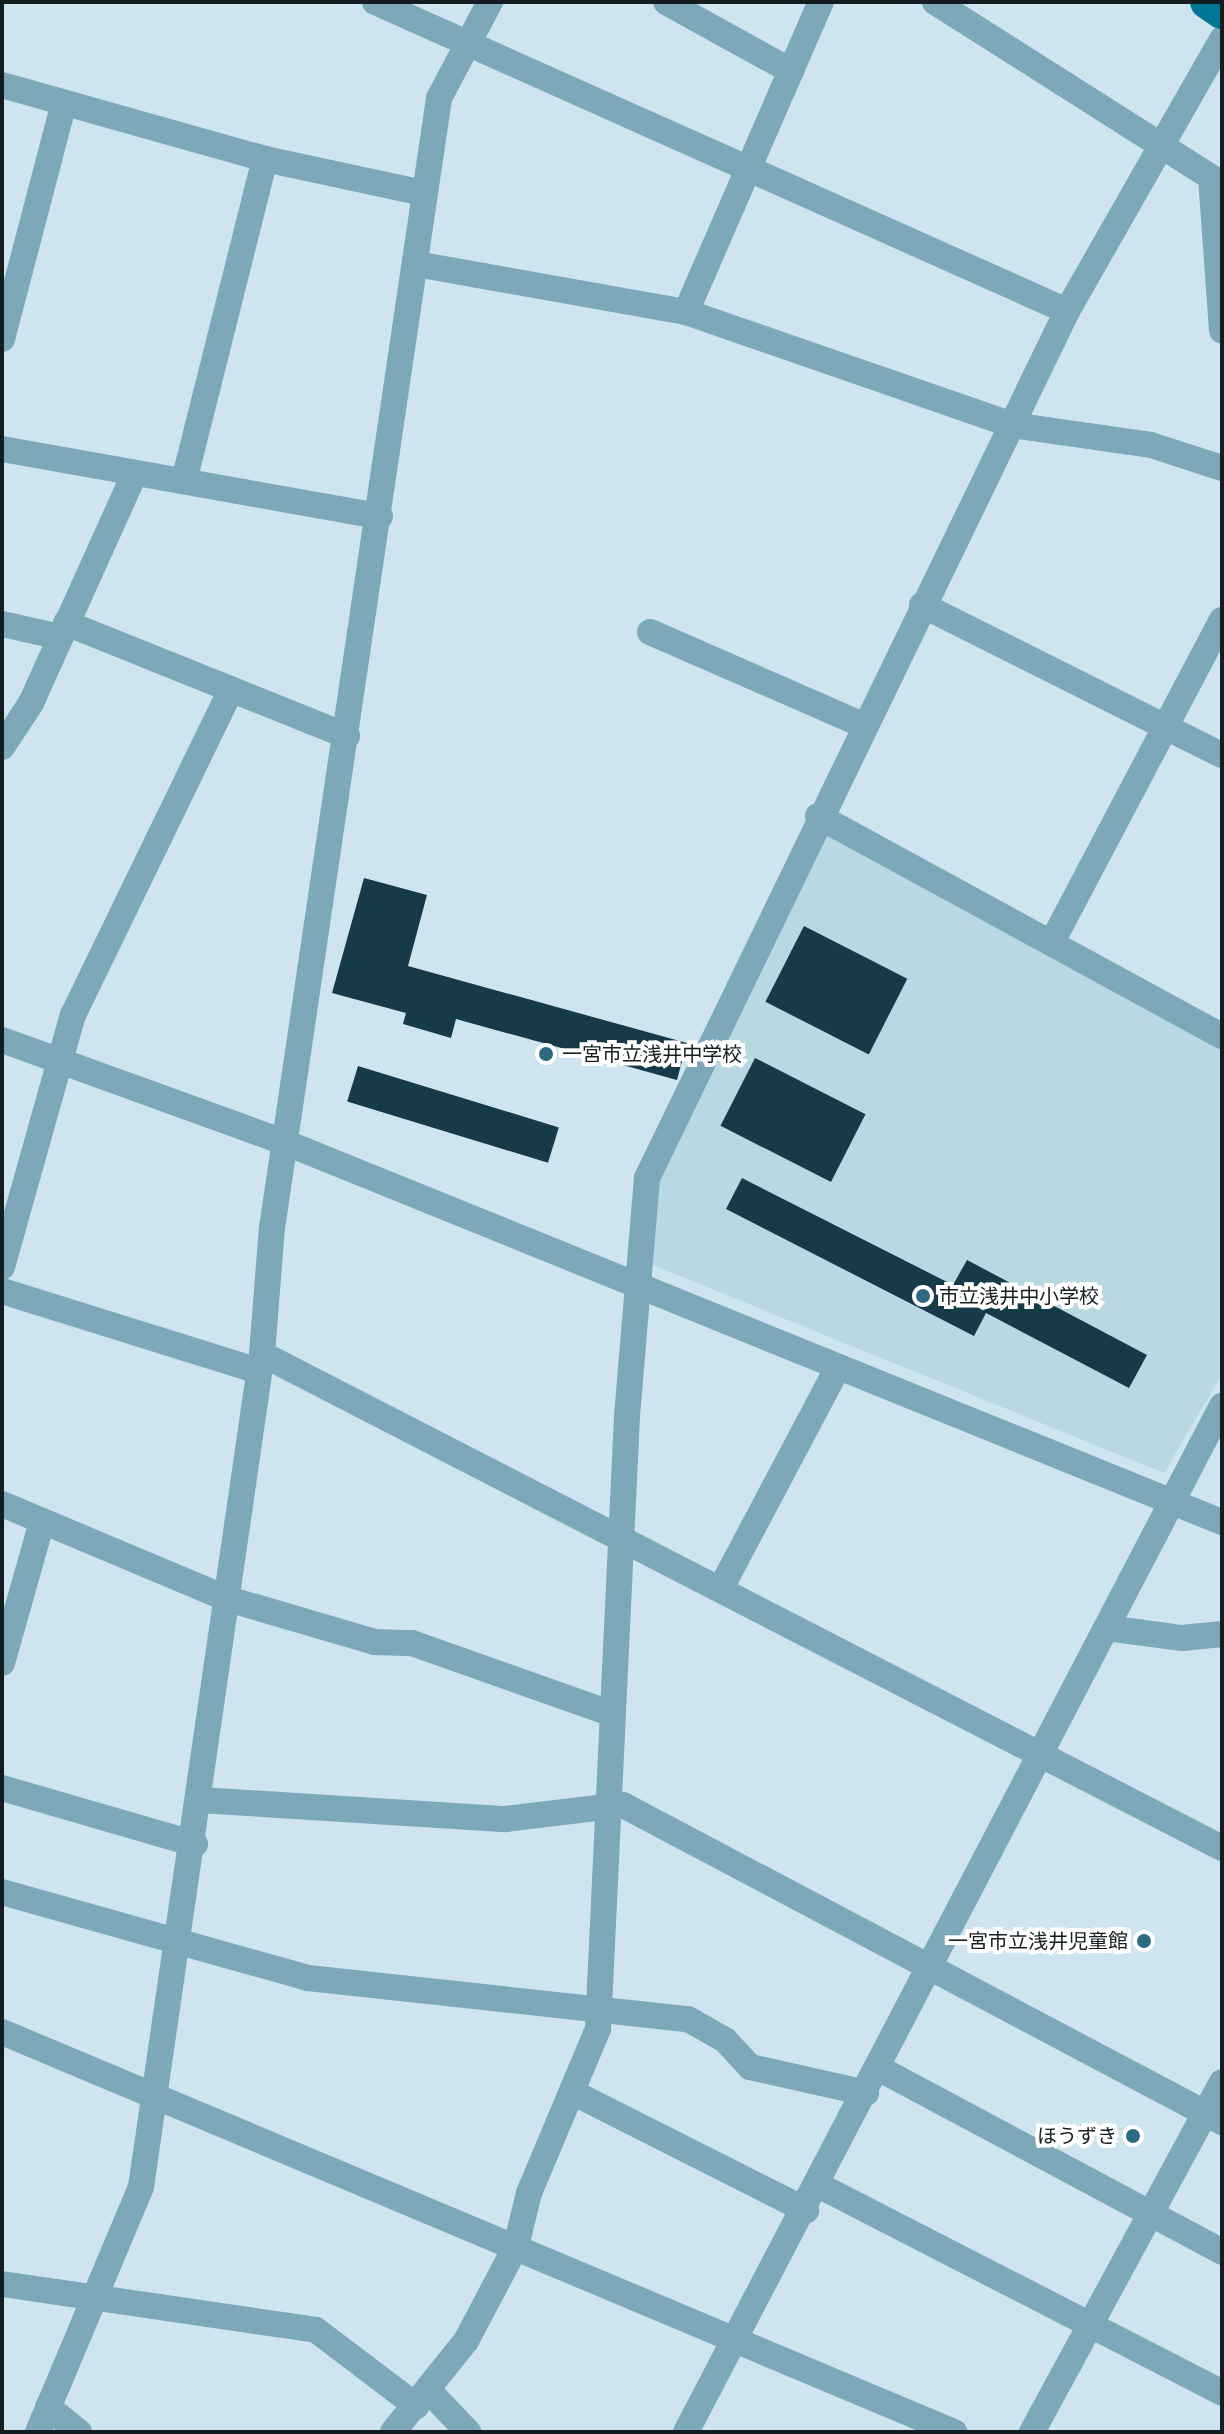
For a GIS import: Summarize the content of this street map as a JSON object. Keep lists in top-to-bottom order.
{
  "places": [
    "一宮市立浅井中学校",
    "市立浅井中小学校",
    "一宮市立浅井児童館",
    "ほうずき"
  ]
}
